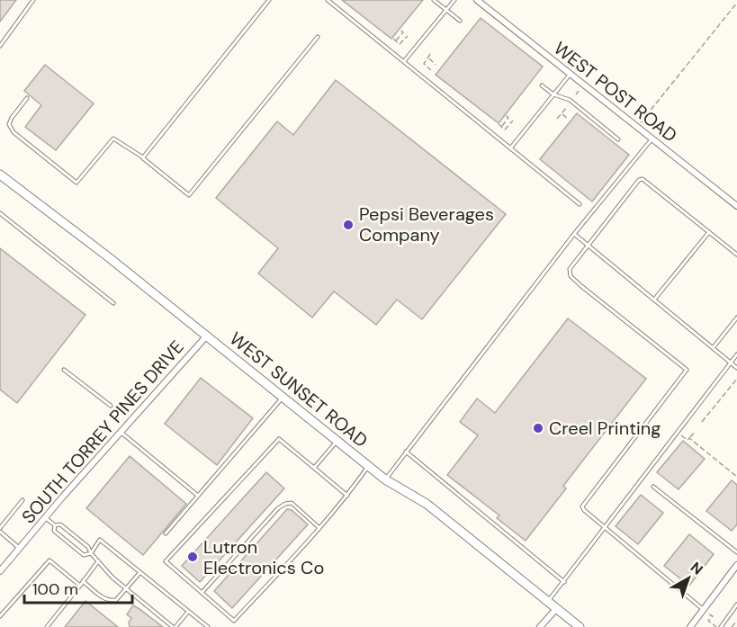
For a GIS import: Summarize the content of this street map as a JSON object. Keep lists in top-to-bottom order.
{
  "streets": {
    "main road": ["WEST SUNSET ROAD"],
    "street": ["WEST POST ROAD", "SOUTH TORREY PINES DRIVE"]
  },
  "crossings": [
    ["WEST SUNSET ROAD", "SOUTH TORREY PINES DRIVE"]
  ],
  "places": ["Pepsi Beverages Company", "Creel Printing", "Lutron Electronics Co"],
  "scale_bar": "100 m",
  "north": "top right"
}
